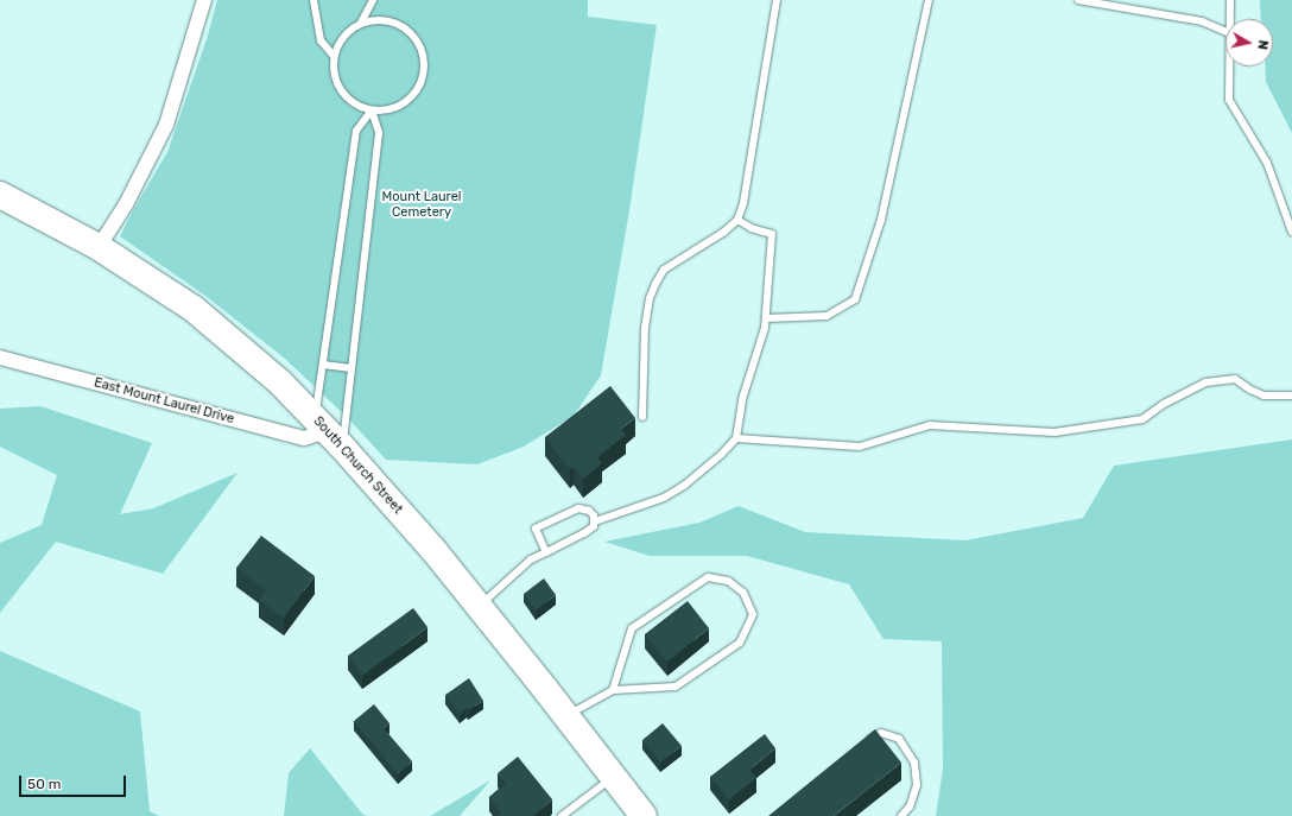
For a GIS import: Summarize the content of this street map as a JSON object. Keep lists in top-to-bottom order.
{
  "streets": {
    "highway": ["South Church Street"],
    "street": ["East Mount Laurel Drive"]
  },
  "crossings": [
    ["East Mount Laurel Drive", "South Church Street"]
  ],
  "parks": ["Mount Laurel Cemetery"],
  "scale_bar": "50 m",
  "north": "right"
}
